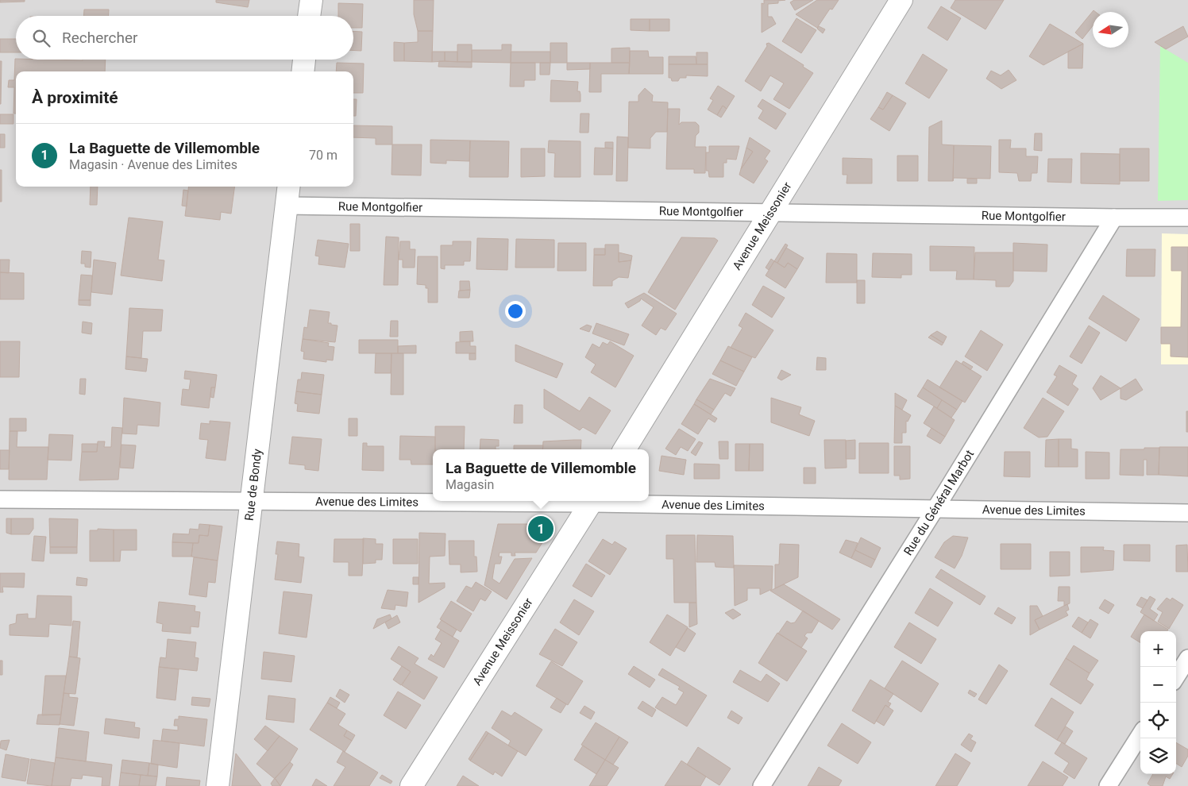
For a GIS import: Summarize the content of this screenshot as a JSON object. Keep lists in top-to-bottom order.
{
  "streets": {
    "street": [
      "Rue Montgolfier",
      "Avenue Meissonier",
      "Rue de Bondy",
      "Avenue des Limites",
      "Rue du Général Marbot"
    ]
  },
  "crossings": [
    ["Rue Montgolfier", "Avenue Meissonier"],
    ["Rue Montgolfier", "Rue de Bondy"],
    ["Rue Montgolfier", "Rue du Général Marbot"],
    ["Rue de Bondy", "Avenue des Limites"],
    ["Avenue des Limites", "Rue du Général Marbot"]
  ],
  "north": "left",
  "page": {
    "search": "Rechercher",
    "heading": "À proximité",
    "list": [
      {
        "mark": "1",
        "name": "La Baguette de Villemomble",
        "note": "Magasin · Avenue des Limites",
        "value": "70 m"
      }
    ],
    "popup": ["La Baguette de Villemomble", "Magasin"],
    "pins": "1",
    "map_buttons": ["+", "−"]
  }
}
